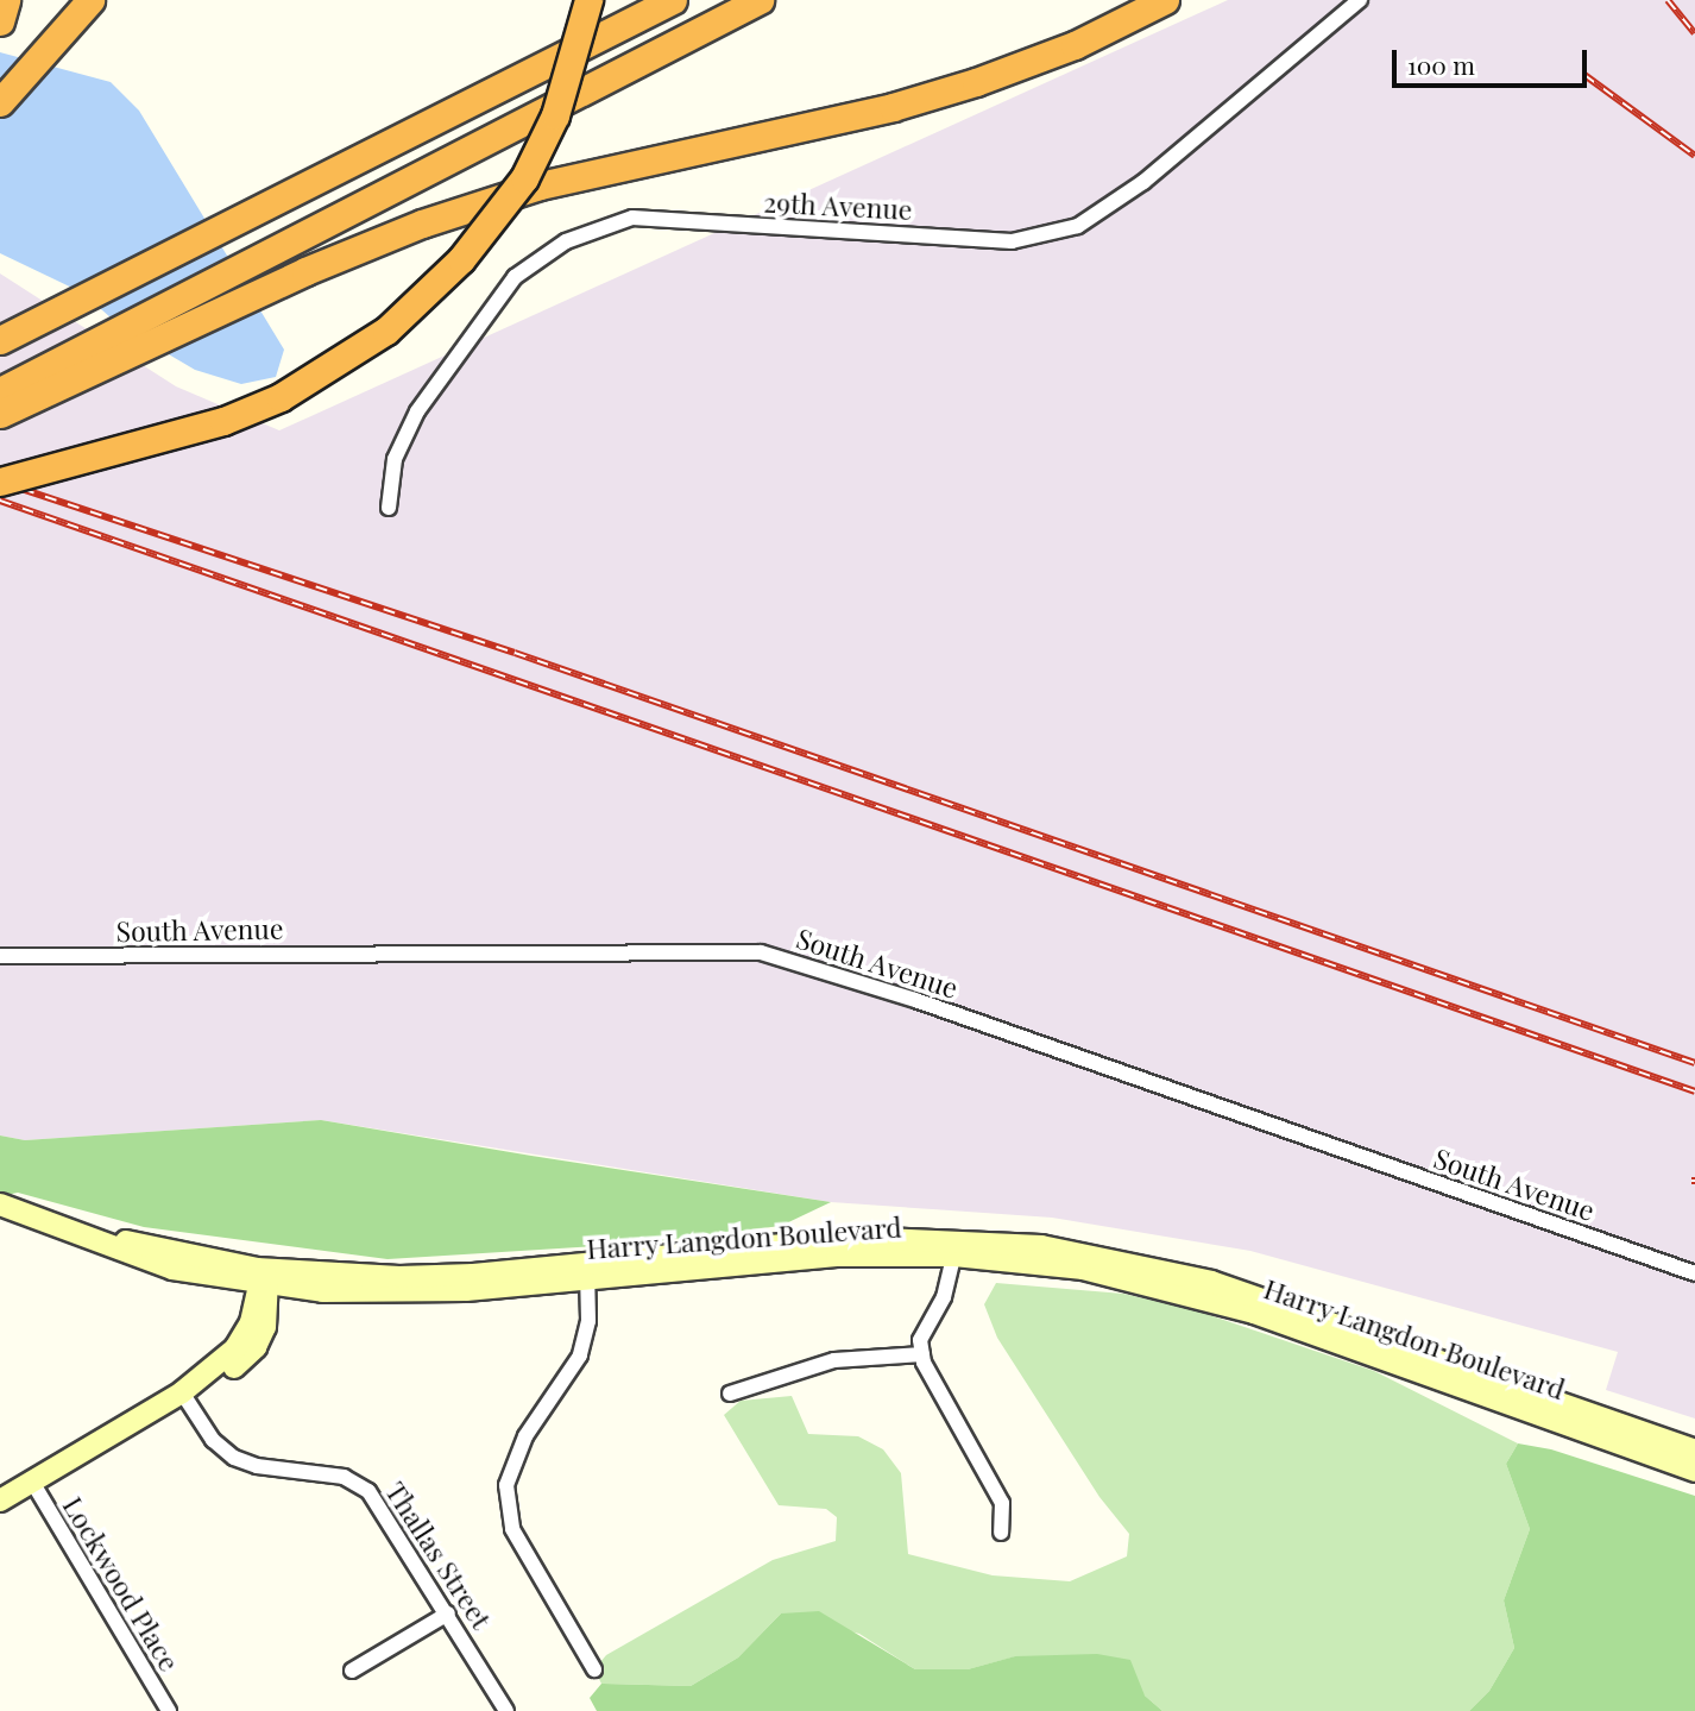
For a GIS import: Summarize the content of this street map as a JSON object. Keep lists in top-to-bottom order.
{
  "streets": {
    "main road": ["Harry Langdon Boulevard"],
    "street": [
      "29th Avenue",
      "South Avenue",
      "Thallas Street",
      "Lockwood Place"
    ]
  },
  "scale_bar": "100 m"
}
